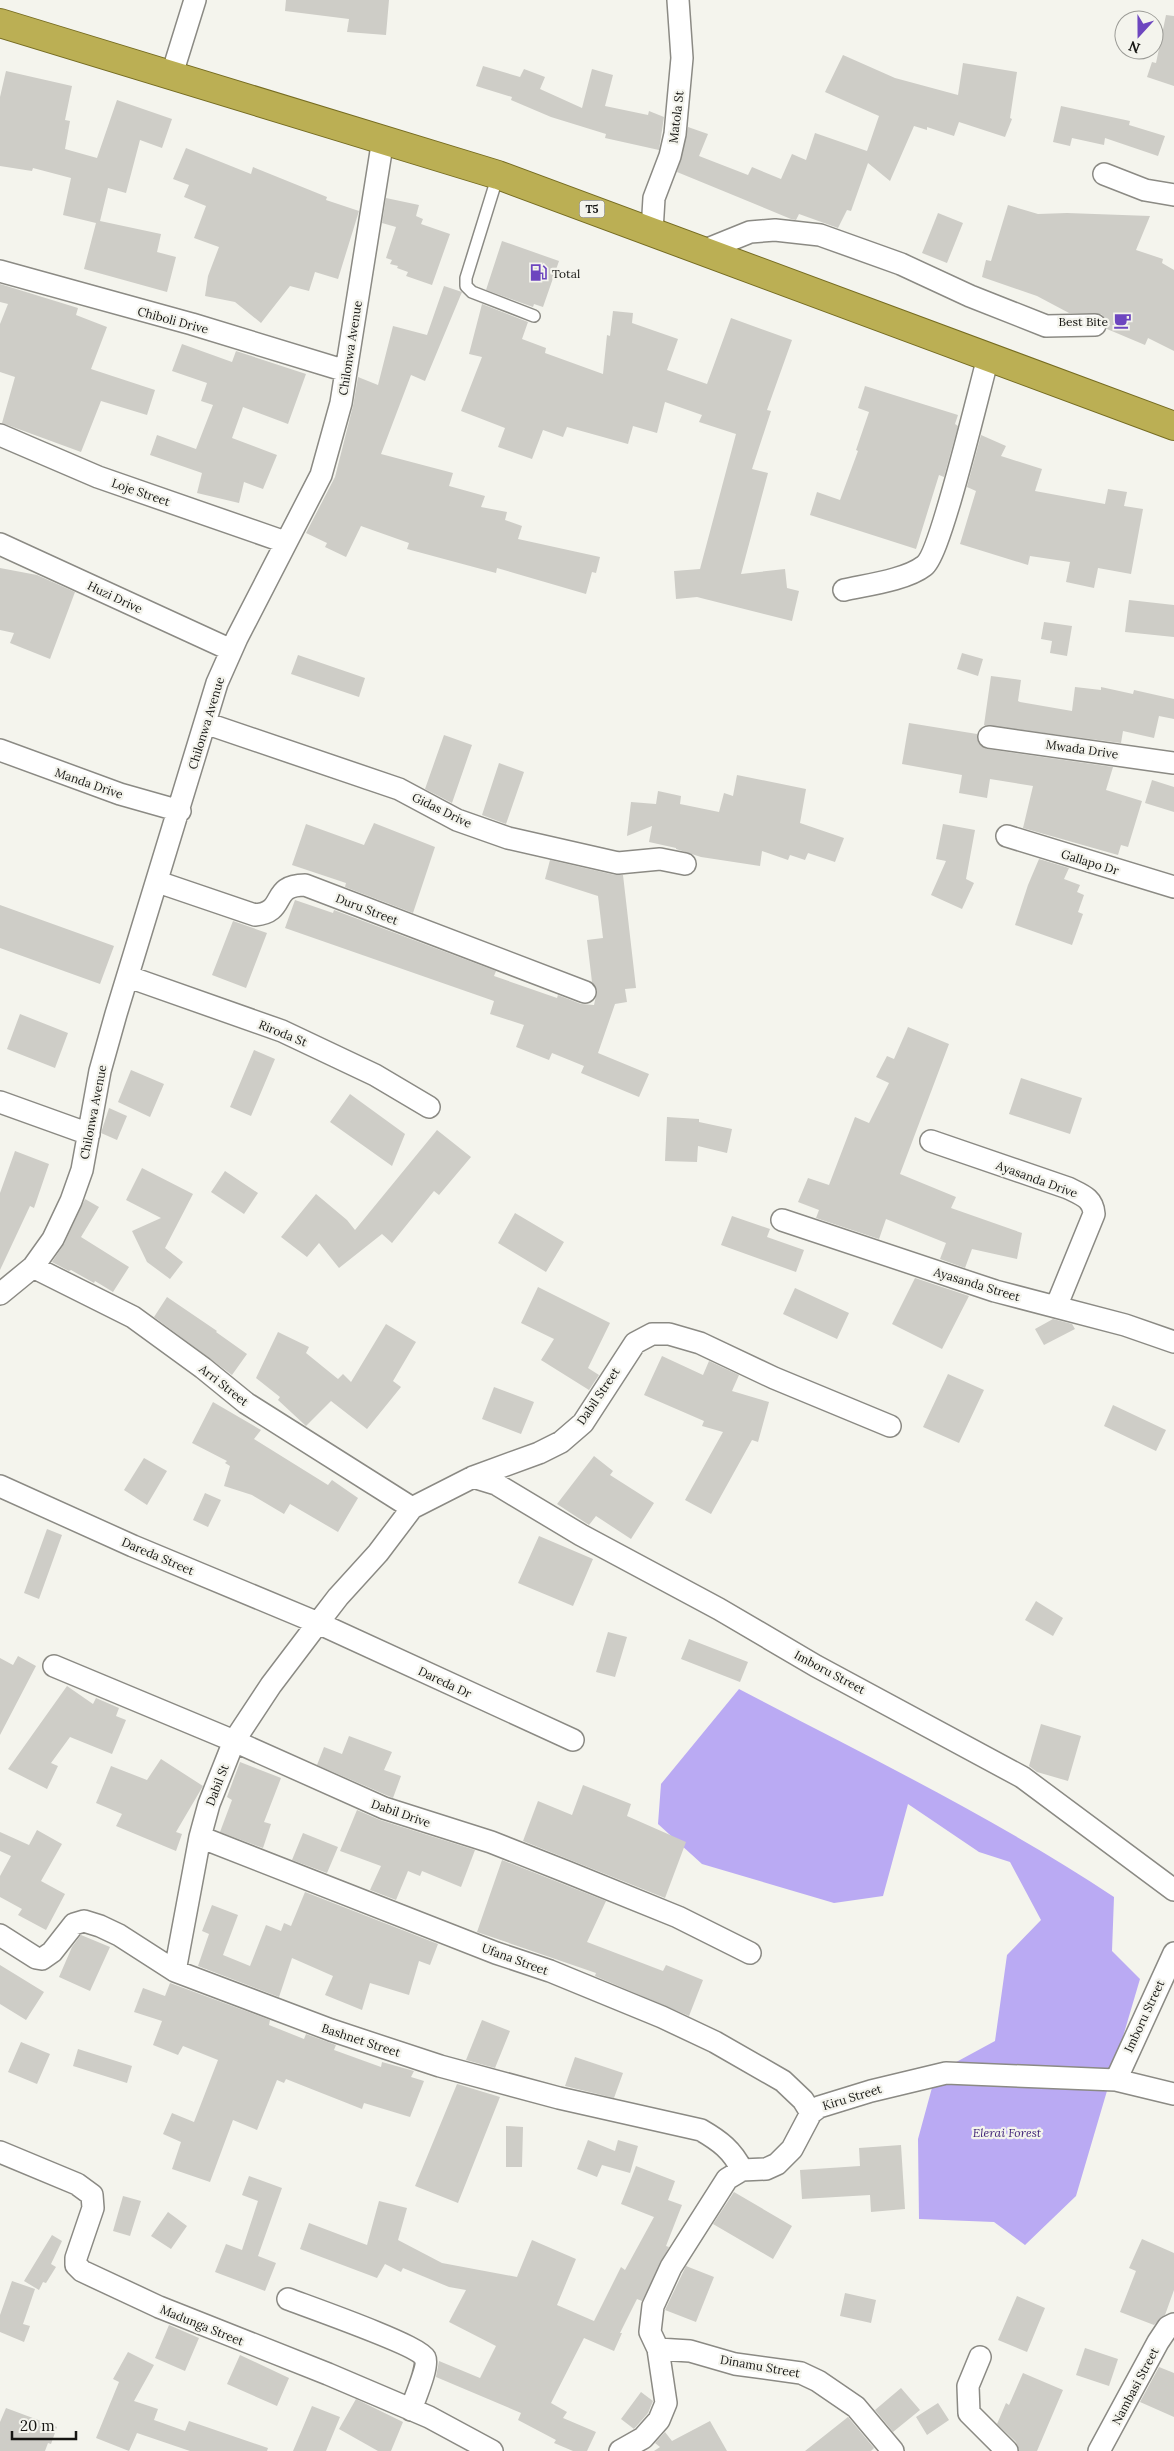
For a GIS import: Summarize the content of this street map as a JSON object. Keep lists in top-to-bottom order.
{
  "streets": {
    "highway": ["T5"],
    "street": [
      "Matola St",
      "Chiboli Drive",
      "Chilonwa Avenue",
      "Loje Street",
      "Huzi Drive",
      "Mwada Drive",
      "Manda Drive",
      "Gidas Drive",
      "Gallapo Dr",
      "Duru Street",
      "Riroda St",
      "Ayasanda Drive",
      "Ayasanda Street",
      "Arri Street",
      "Dabil Street",
      "Dareda Street",
      "Imboru Street",
      "Dareda Dr",
      "Dabil St",
      "Dabil Drive",
      "Ufana Street",
      "Bashnet Street",
      "Kiru Street",
      "Madunga Street",
      "Dinamu Street",
      "Nambasi Street"
    ]
  },
  "crossings": [
    ["Matola St", "T5"],
    ["T5", "Chilonwa Avenue"],
    ["Chiboli Drive", "Chilonwa Avenue"],
    ["Chilonwa Avenue", "Loje Street"],
    ["Chilonwa Avenue", "Huzi Drive"],
    ["Chilonwa Avenue", "Manda Drive"],
    ["Chilonwa Avenue", "Gidas Drive"],
    ["Chilonwa Avenue", "Duru Street"],
    ["Chilonwa Avenue", "Riroda St"],
    ["Chilonwa Avenue", "Arri Street"],
    ["Ayasanda Drive", "Ayasanda Street"],
    ["Arri Street", "Dabil Street"],
    ["Dabil Street", "Dareda Street"],
    ["Dabil Street", "Imboru Street"],
    ["Dabil Street", "Dareda Dr"],
    ["Dabil Street", "Dabil St"],
    ["Dareda Street", "Dareda Dr"],
    ["Dareda Street", "Dabil St"],
    ["Imboru Street", "Kiru Street"],
    ["Dareda Dr", "Dabil St"],
    ["Dabil St", "Dabil Drive"],
    ["Dabil St", "Ufana Street"],
    ["Dabil St", "Bashnet Street"],
    ["Ufana Street", "Kiru Street"],
    ["Bashnet Street", "Kiru Street"]
  ],
  "parks": ["Elerai Forest"],
  "places": {
    "fuel station": ["Total"],
    "cafe": ["Best Bite"]
  },
  "scale_bar": "20 m",
  "north": "bottom"
}
